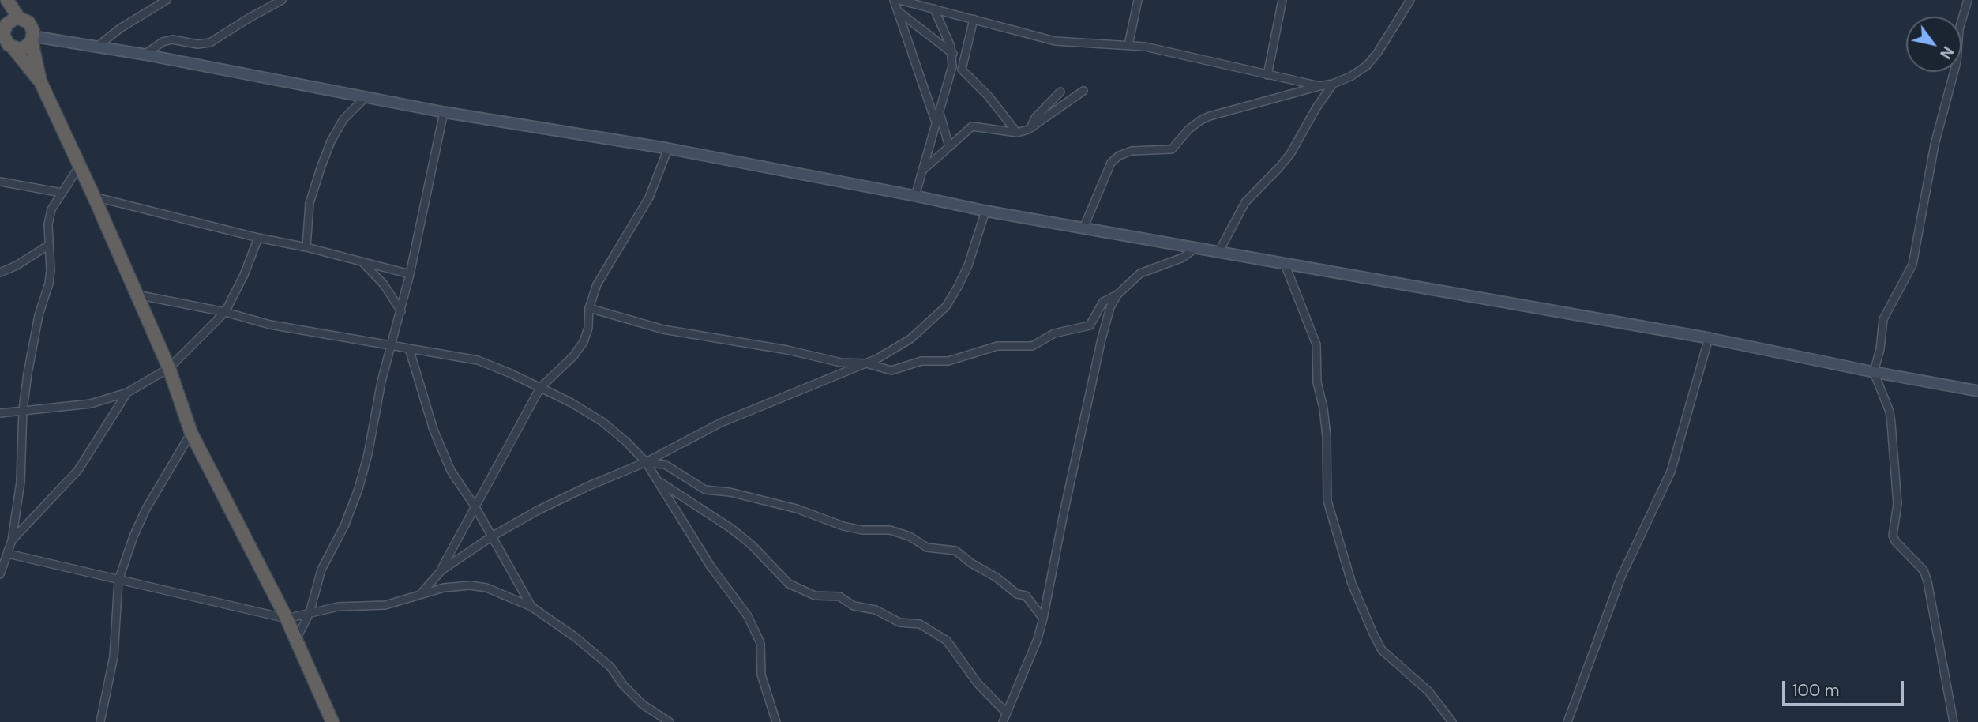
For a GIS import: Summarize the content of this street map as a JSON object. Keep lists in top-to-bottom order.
{
  "scale_bar": "100 m",
  "north": "bottom right"
}
